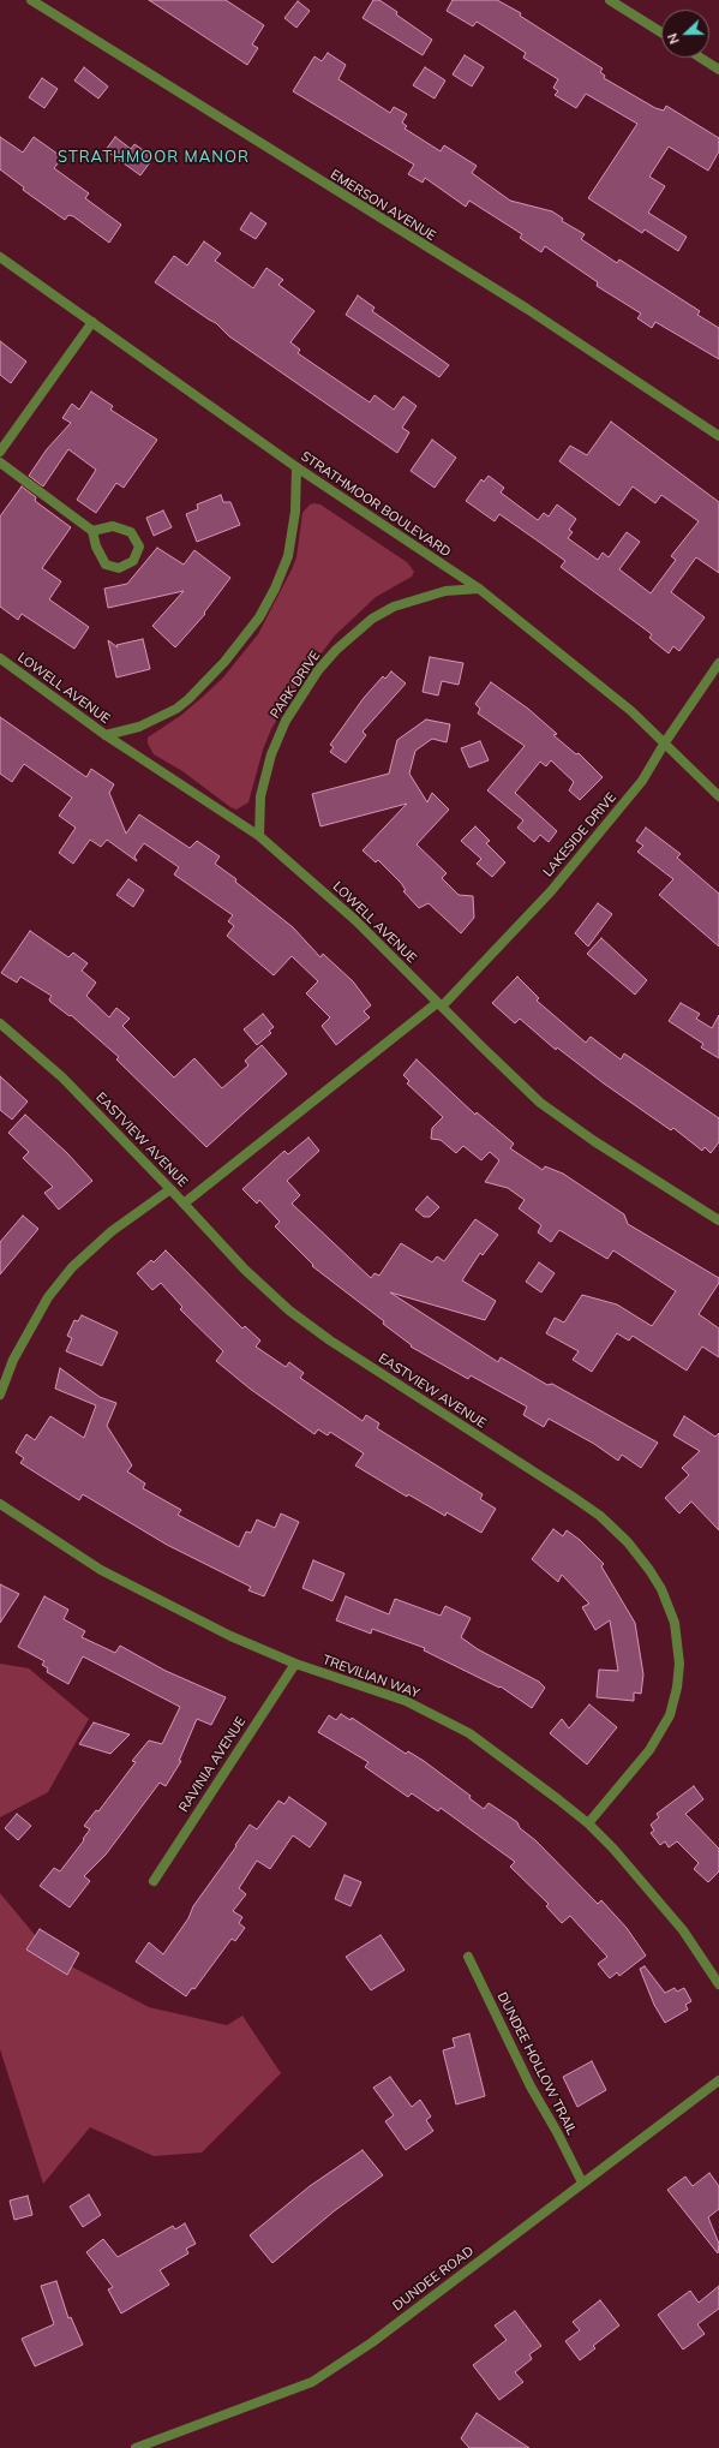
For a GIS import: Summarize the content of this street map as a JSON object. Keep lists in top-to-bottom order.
{
  "streets": {
    "street": [
      "EMERSON AVENUE",
      "STRATHMOOR BOULEVARD",
      "PARK DRIVE",
      "LOWELL AVENUE",
      "LAKESIDE DRIVE",
      "EASTVIEW AVENUE",
      "TREVILIAN WAY",
      "RAVINIA AVENUE",
      "DUNDEE HOLLOW TRAIL",
      "DUNDEE ROAD"
    ]
  },
  "crossings": [
    ["STRATHMOOR BOULEVARD", "PARK DRIVE"],
    ["STRATHMOOR BOULEVARD", "LAKESIDE DRIVE"],
    ["PARK DRIVE", "LOWELL AVENUE"],
    ["LOWELL AVENUE", "LAKESIDE DRIVE"],
    ["LAKESIDE DRIVE", "EASTVIEW AVENUE"],
    ["EASTVIEW AVENUE", "TREVILIAN WAY"],
    ["TREVILIAN WAY", "RAVINIA AVENUE"],
    ["DUNDEE HOLLOW TRAIL", "DUNDEE ROAD"]
  ],
  "districts": ["STRATHMOOR MANOR"],
  "north": "left"
}
